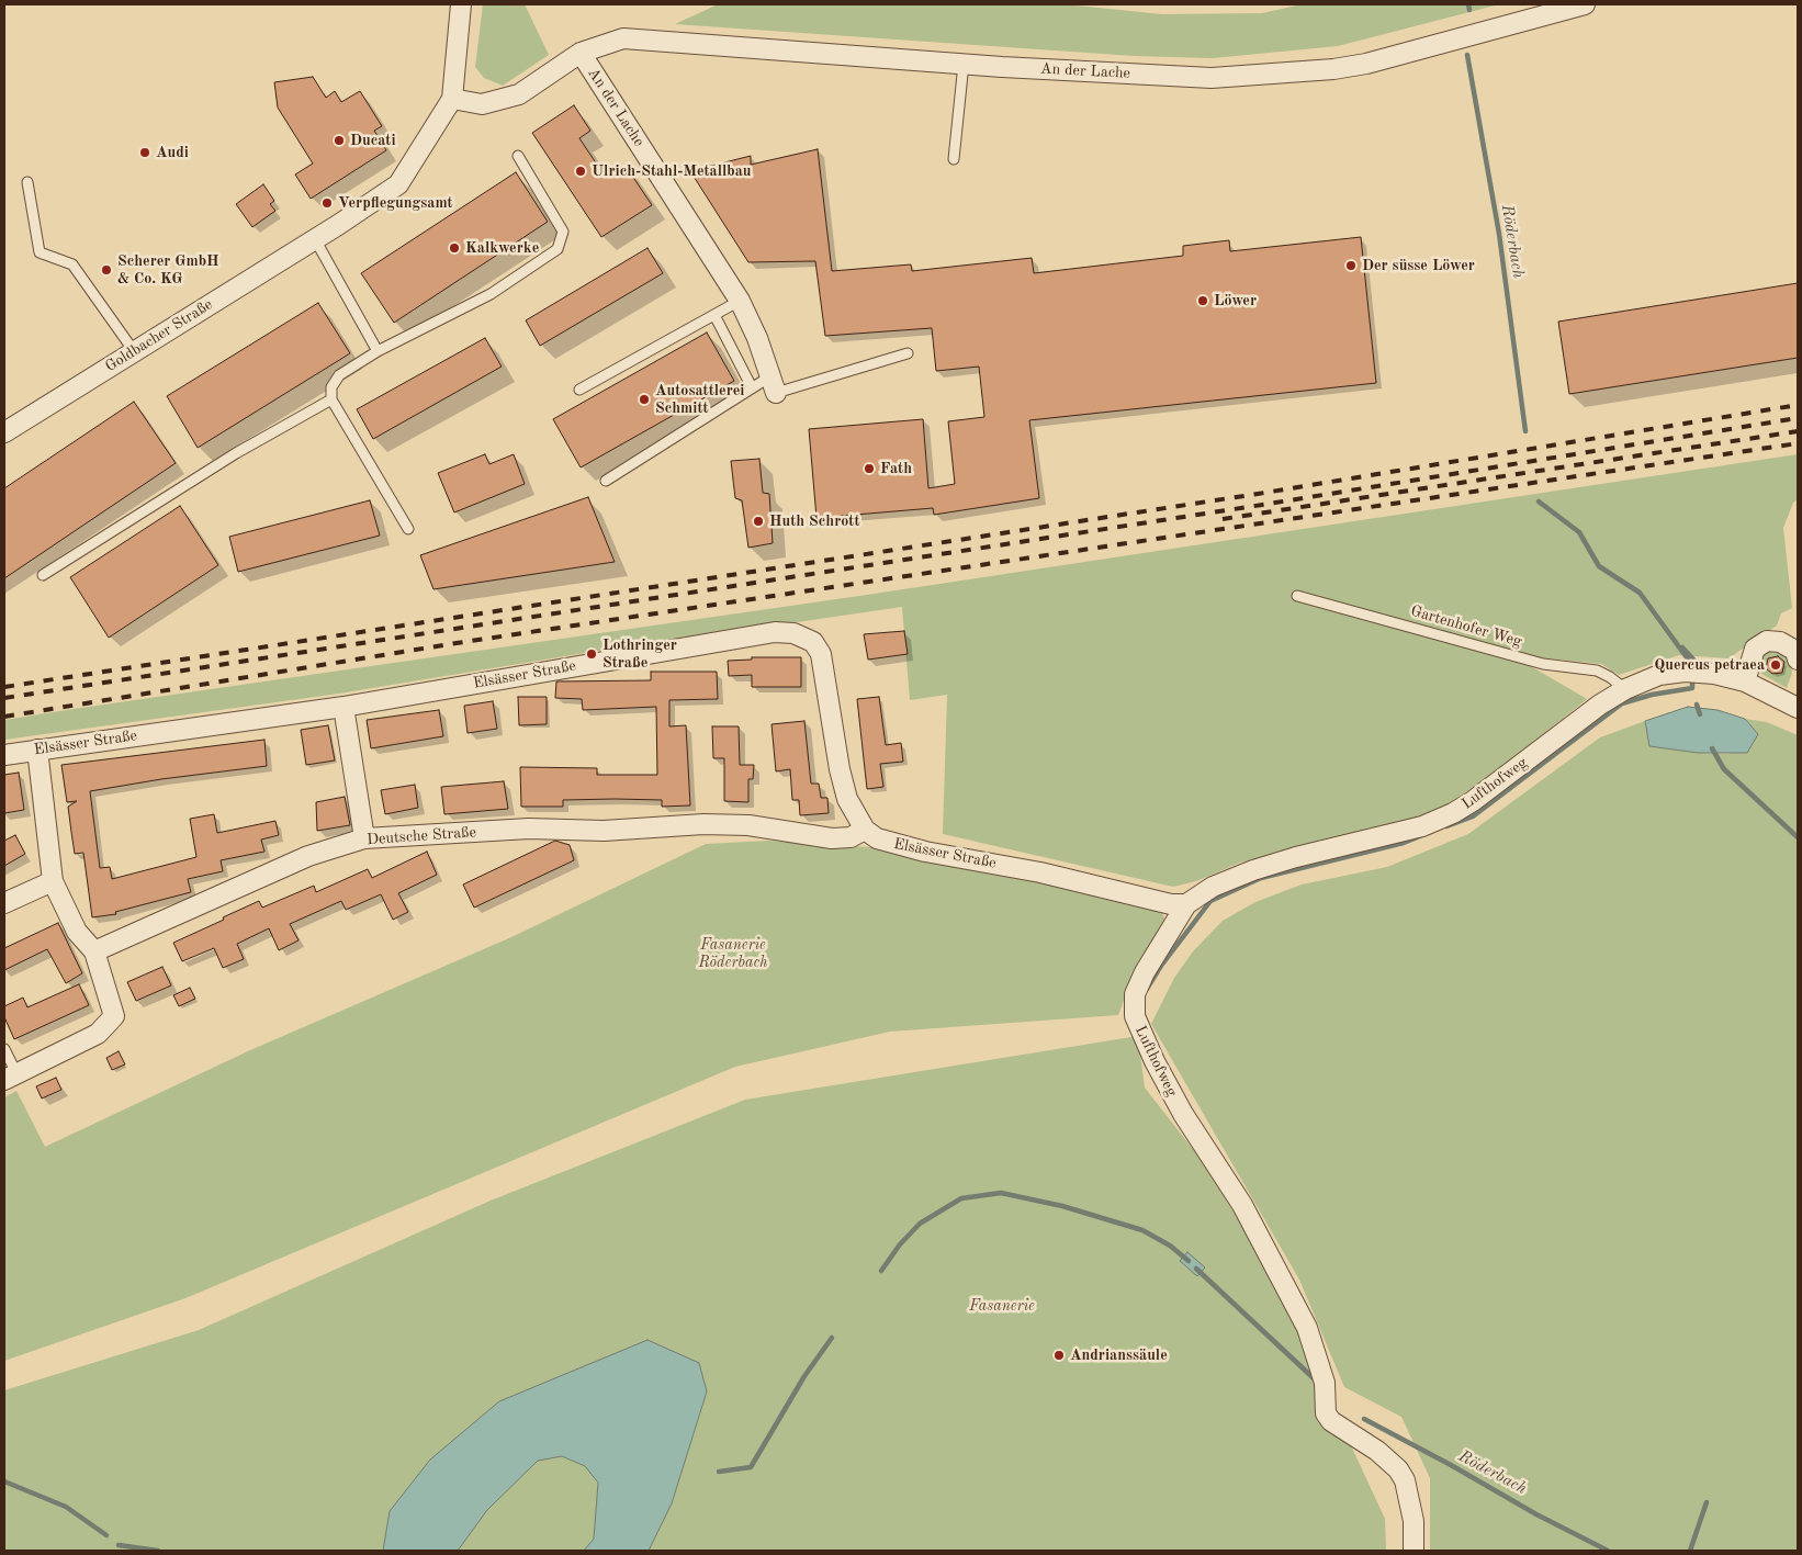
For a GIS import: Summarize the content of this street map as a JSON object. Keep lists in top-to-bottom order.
{
  "streets": {
    "street": [
      "An der Lache",
      "Goldbacher Straße",
      "Elsässer Straße",
      "Lufthofweg",
      "Deutsche Straße"
    ],
    "lane": ["Gartenhofer Weg"]
  },
  "crossings": [
    ["An der Lache", "Goldbacher Straße"],
    ["Gartenhofer Weg", "Lufthofweg"],
    ["Elsässer Straße", "Lufthofweg"],
    ["Elsässer Straße", "Deutsche Straße"]
  ],
  "water": ["Röderbach"],
  "parks": ["Fasanerie Röderbach", "Fasanerie"],
  "places": [
    "Ducati",
    "Audi",
    "Ulrich-Stahl-Metallbau",
    "Verpflegungsamt",
    "Kalkwerke",
    "Der süsse Löwer",
    "Scherer GmbH & Co. KG",
    "Löwer",
    "Autosattlerei Schmitt",
    "Fath",
    "Huth Schrott",
    "Lothringer Straße",
    "Quercus petraea",
    "Andrianssäule"
  ]
}
